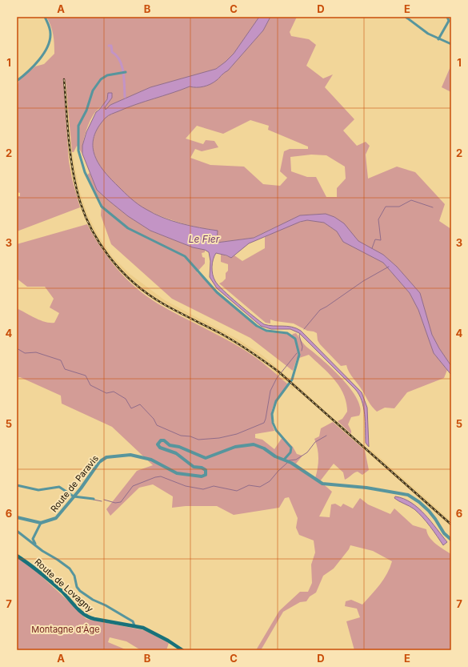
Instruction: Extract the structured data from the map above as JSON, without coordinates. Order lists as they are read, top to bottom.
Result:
{
  "streets": {
    "main road": ["Route de Lovagny"],
    "street": ["Route de Paravis"]
  },
  "water": ["Le Fier"],
  "parks": ["Montagne d'Âge"],
  "grid": {
    "columns": [
      "A",
      "B",
      "C",
      "D",
      "E"
    ],
    "rows": [
      "1",
      "2",
      "3",
      "4",
      "5",
      "6",
      "7"
    ]
  }
}
